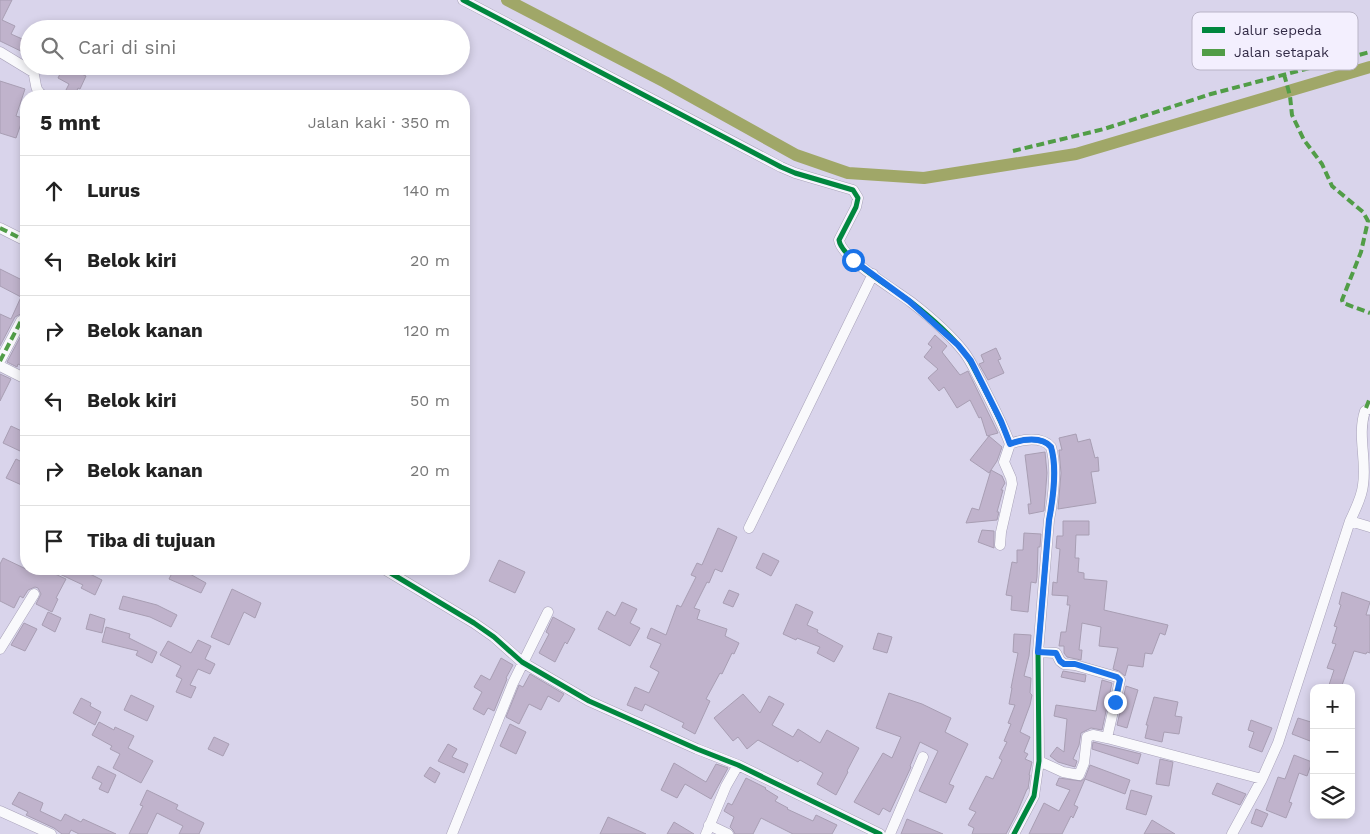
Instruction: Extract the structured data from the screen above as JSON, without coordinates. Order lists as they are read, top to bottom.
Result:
{
  "legend": ["Jalur sepeda", "Jalan setapak"],
  "page": {
    "search": "Cari di sini",
    "heading": ["5 mnt", "Jalan kaki · 350 m"],
    "list": [
      ["Lurus", "140 m"],
      ["Belok kiri", "20 m"],
      ["Belok kanan", "120 m"],
      ["Belok kiri", "50 m"],
      ["Belok kanan", "20 m"],
      "Tiba di tujuan"
    ],
    "map_buttons": ["+", "−"]
  }
}
